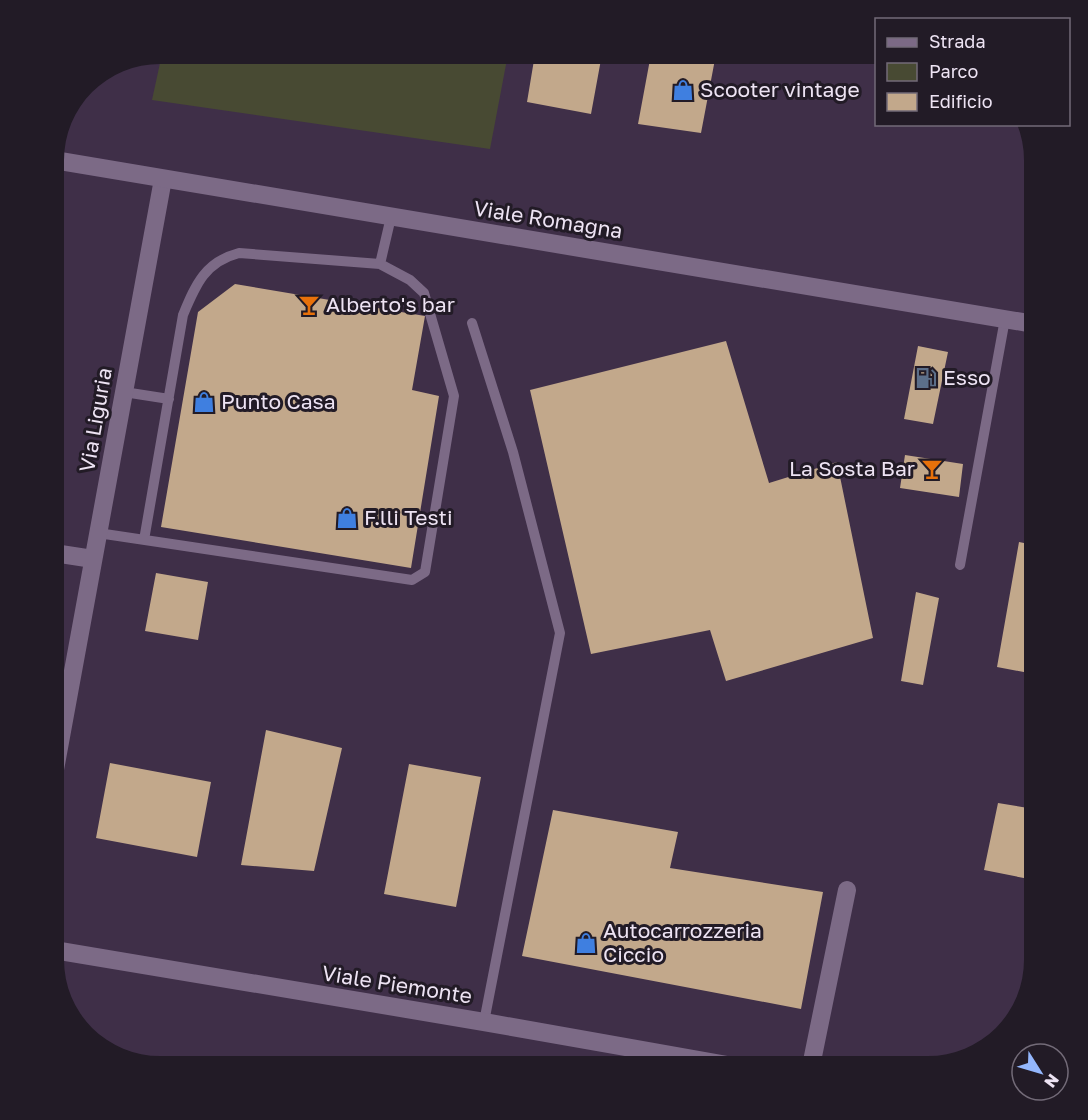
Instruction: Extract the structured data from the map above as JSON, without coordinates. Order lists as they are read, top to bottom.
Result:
{
  "streets": {
    "street": ["Viale Romagna", "Via Liguria", "Viale Piemonte"]
  },
  "crossings": [
    ["Viale Romagna", "Via Liguria"]
  ],
  "places": {
    "shop": [
      "Scooter vintage",
      "Punto Casa",
      "F.lli Testi",
      "Autocarrozzeria Ciccio"
    ],
    "bar": ["Alberto's bar", "La Sosta Bar"],
    "fuel station": ["Esso"]
  },
  "legend": ["Strada", "Parco", "Edificio"],
  "north": "bottom right"
}
